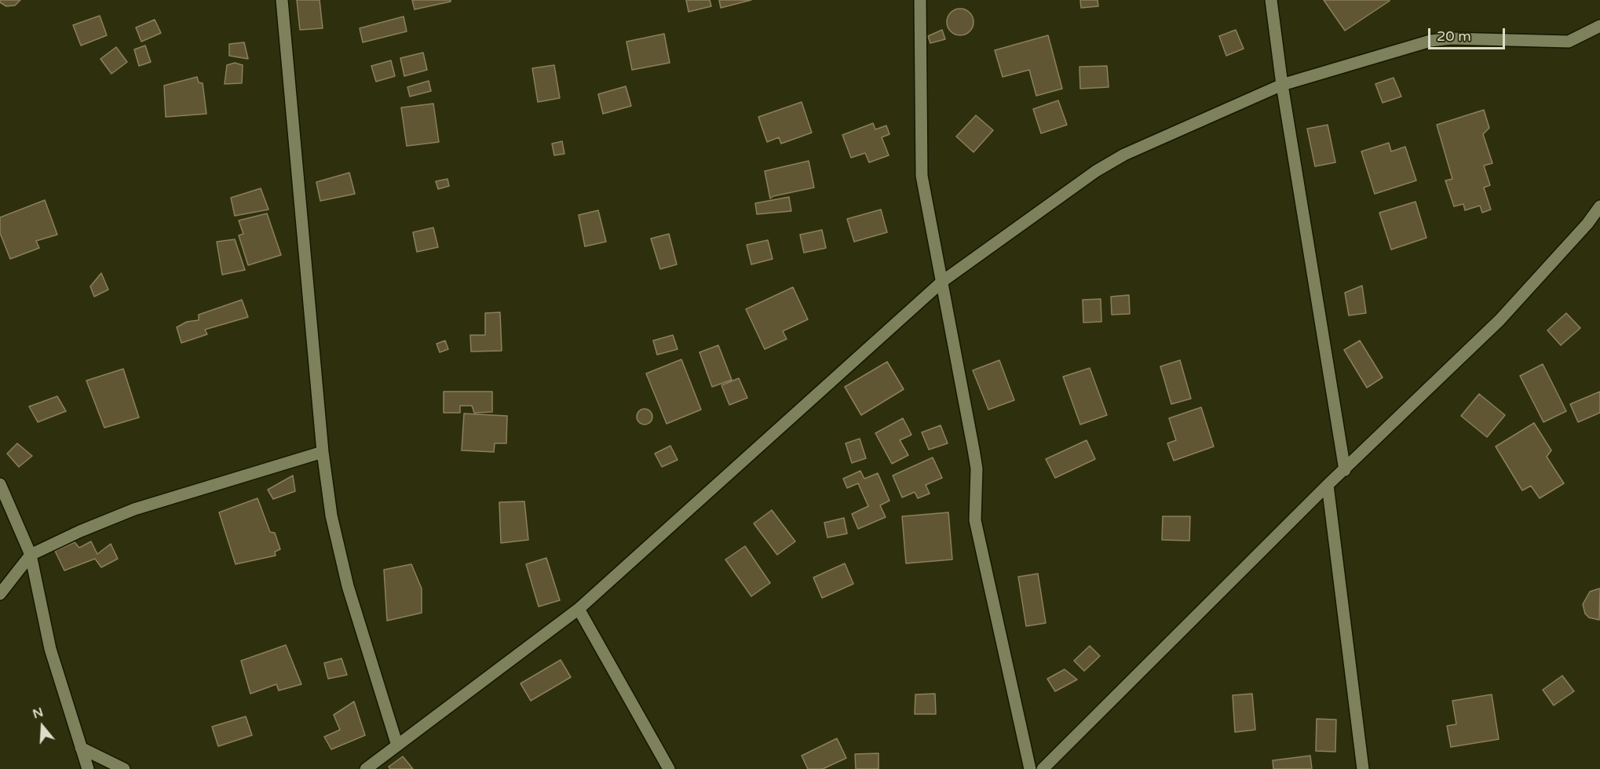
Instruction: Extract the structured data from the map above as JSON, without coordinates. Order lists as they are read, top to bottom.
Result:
{
  "scale_bar": "20 m",
  "north": "top"
}
